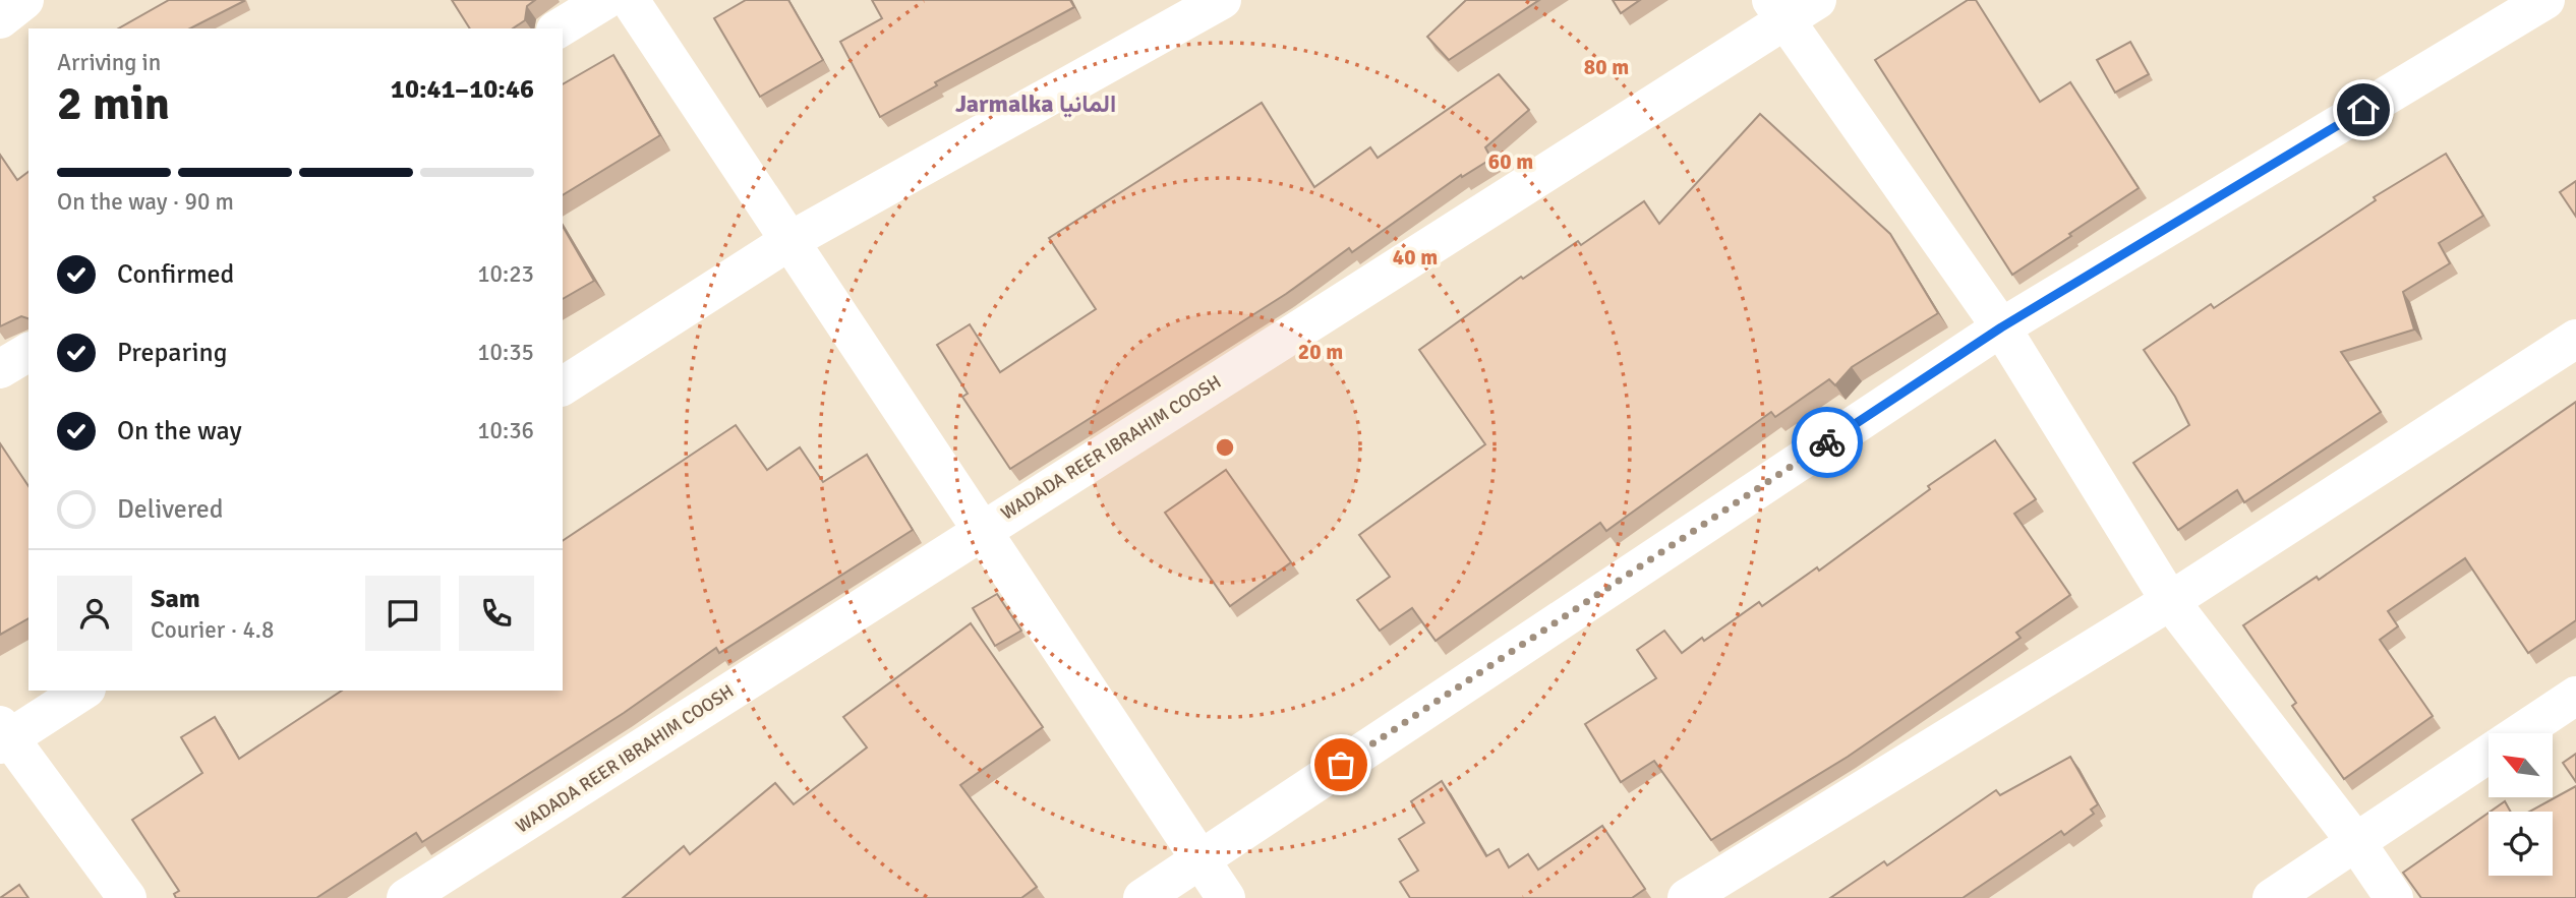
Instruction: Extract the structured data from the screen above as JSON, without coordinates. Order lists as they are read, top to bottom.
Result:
{
  "streets": {
    "street": ["WADADA REER IBRAHIM COOSH"]
  },
  "districts": ["Jarmalka المانيا"],
  "north": "top left",
  "page": {
    "heading": ["2 min", "Arriving in", "10:41–10:46"],
    "panel": ["Sam", "Courier · 4.8"],
    "bar": "On the way · 90 m",
    "list": [
      ["Confirmed", "10:23"],
      ["Preparing", "10:35"],
      ["On the way", "10:36"],
      "Delivered"
    ]
  },
  "rings": [
    "80 m",
    "60 m",
    "40 m",
    "20 m"
  ]
}
